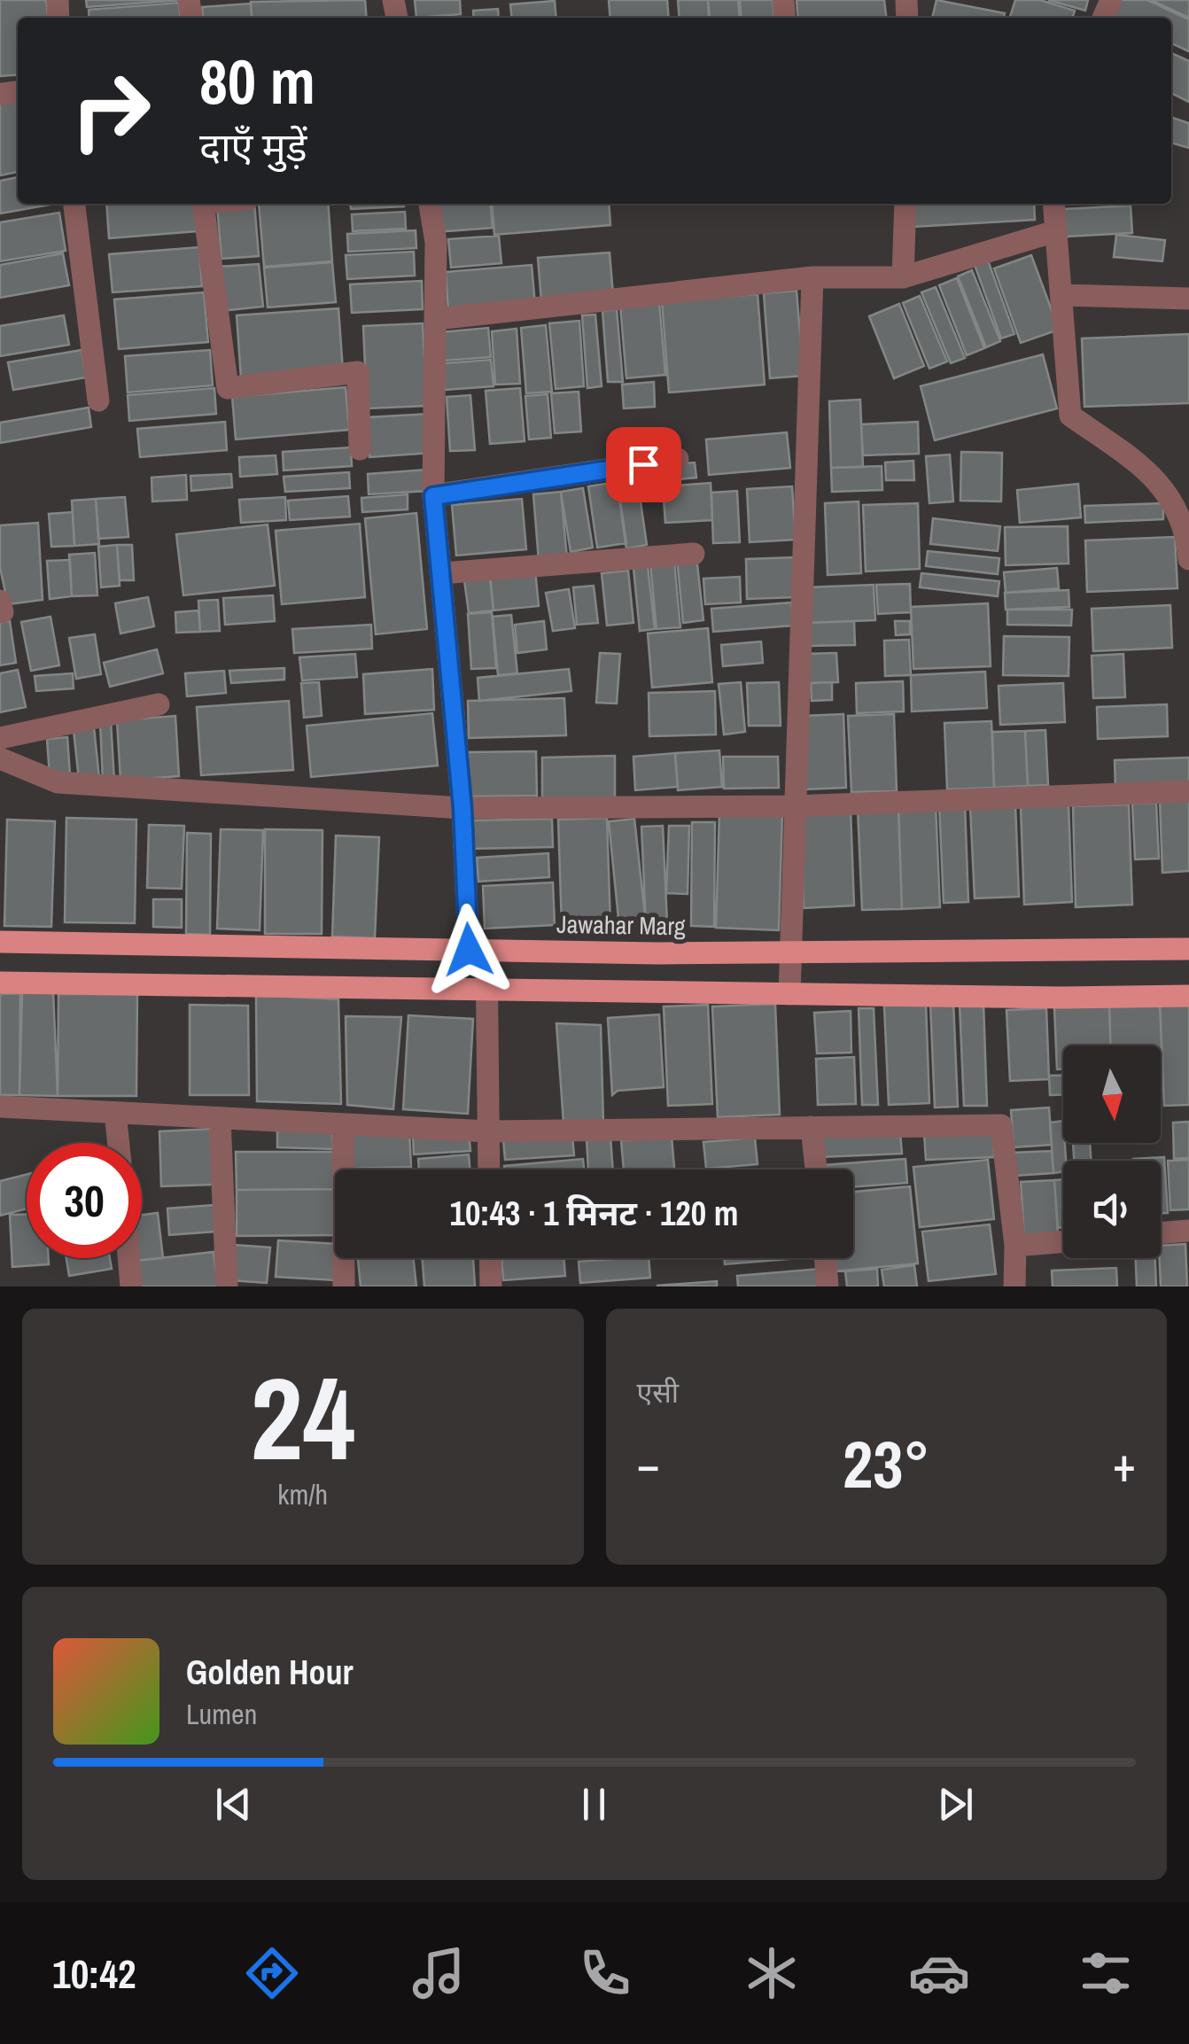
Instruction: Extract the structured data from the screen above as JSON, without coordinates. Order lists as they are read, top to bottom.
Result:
{
  "streets": {
    "main road": ["Jawahar Marg"]
  },
  "north": "bottom",
  "page": {
    "turn": ["80 m", "दाएँ मुड़ें"],
    "limit": "30",
    "trip": "10:43 · 1 मिनट · 120 m",
    "tile": [
      ["24", "km/h"],
      "एसी"
    ],
    "heat": ["−", "23°", "+"],
    "song": ["Golden Hour", "Lumen"],
    "tabs": "10:42"
  }
}
